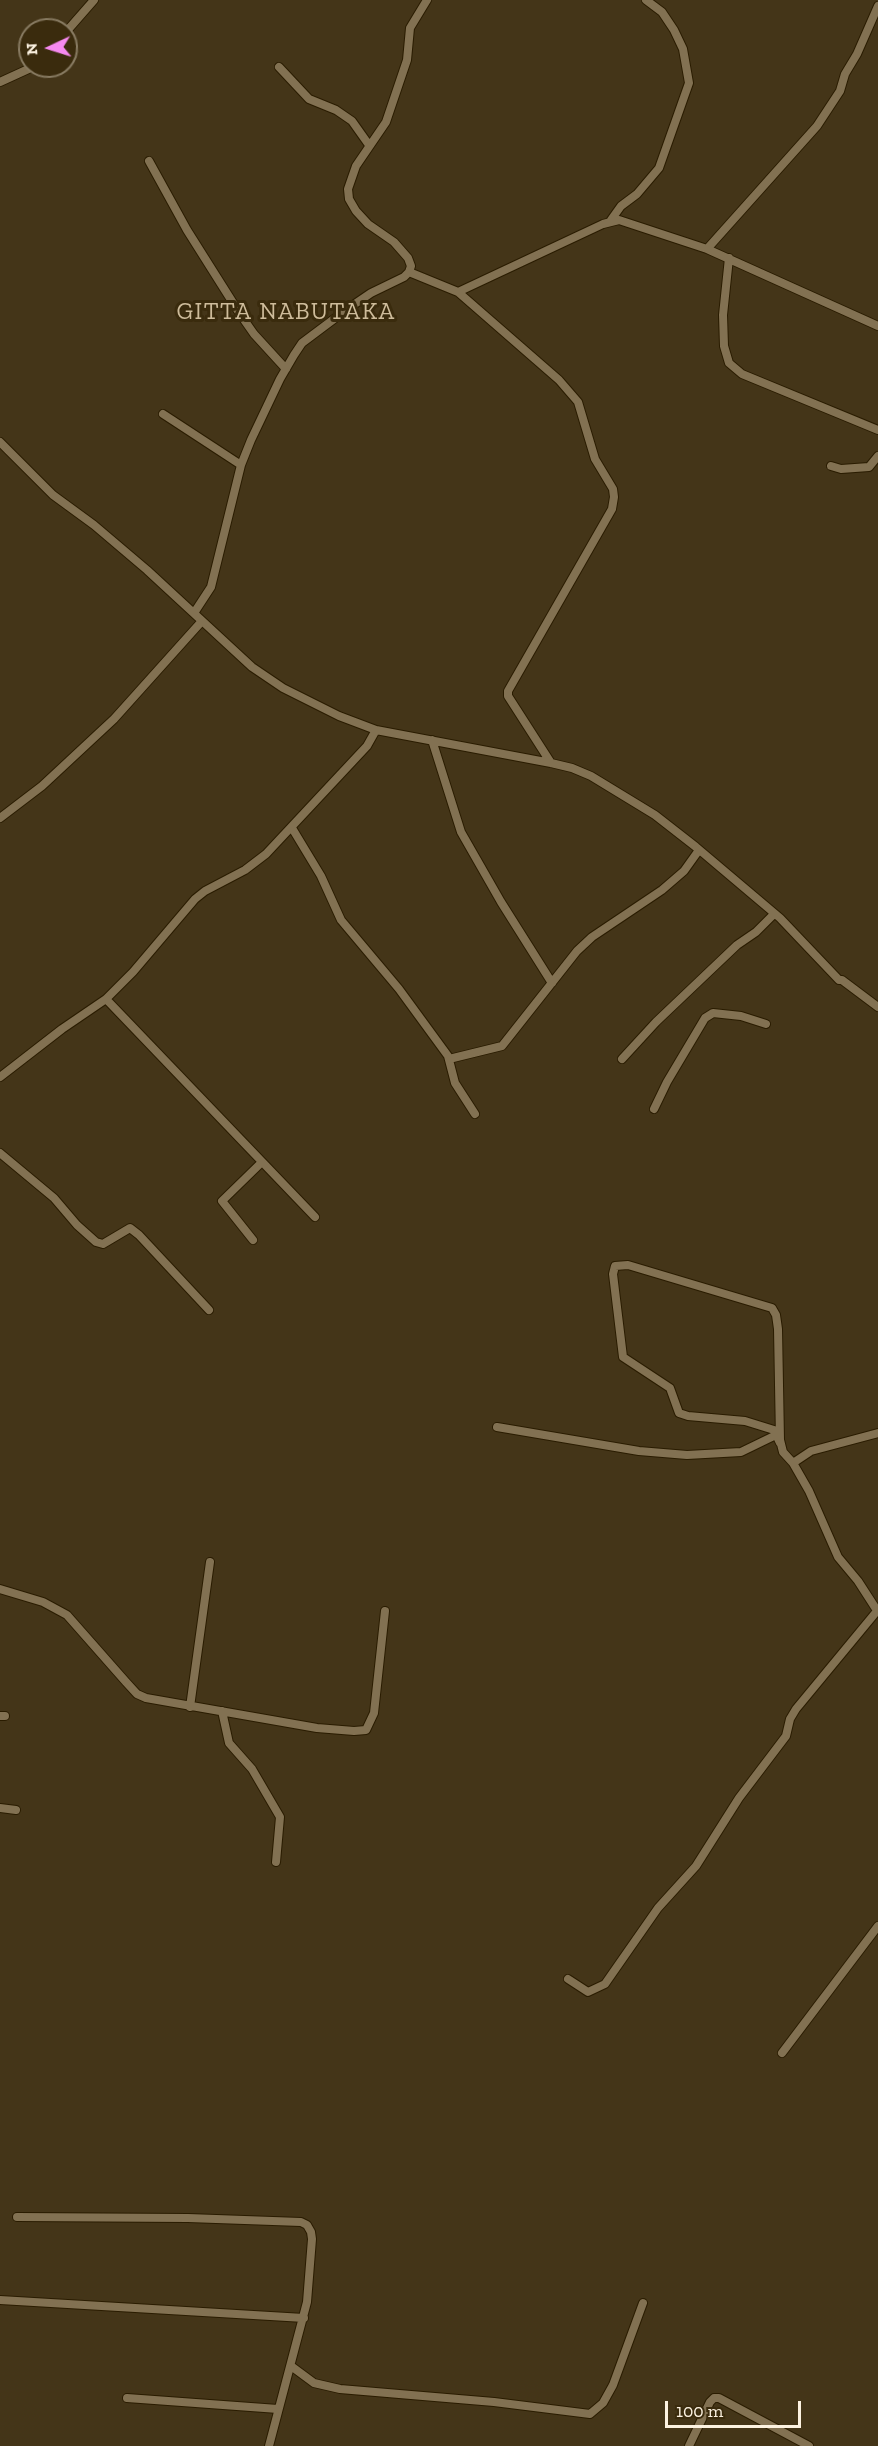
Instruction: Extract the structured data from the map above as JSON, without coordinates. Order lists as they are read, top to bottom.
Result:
{
  "districts": ["GITTA NABUTAKA"],
  "scale_bar": "100 m",
  "north": "left"
}
